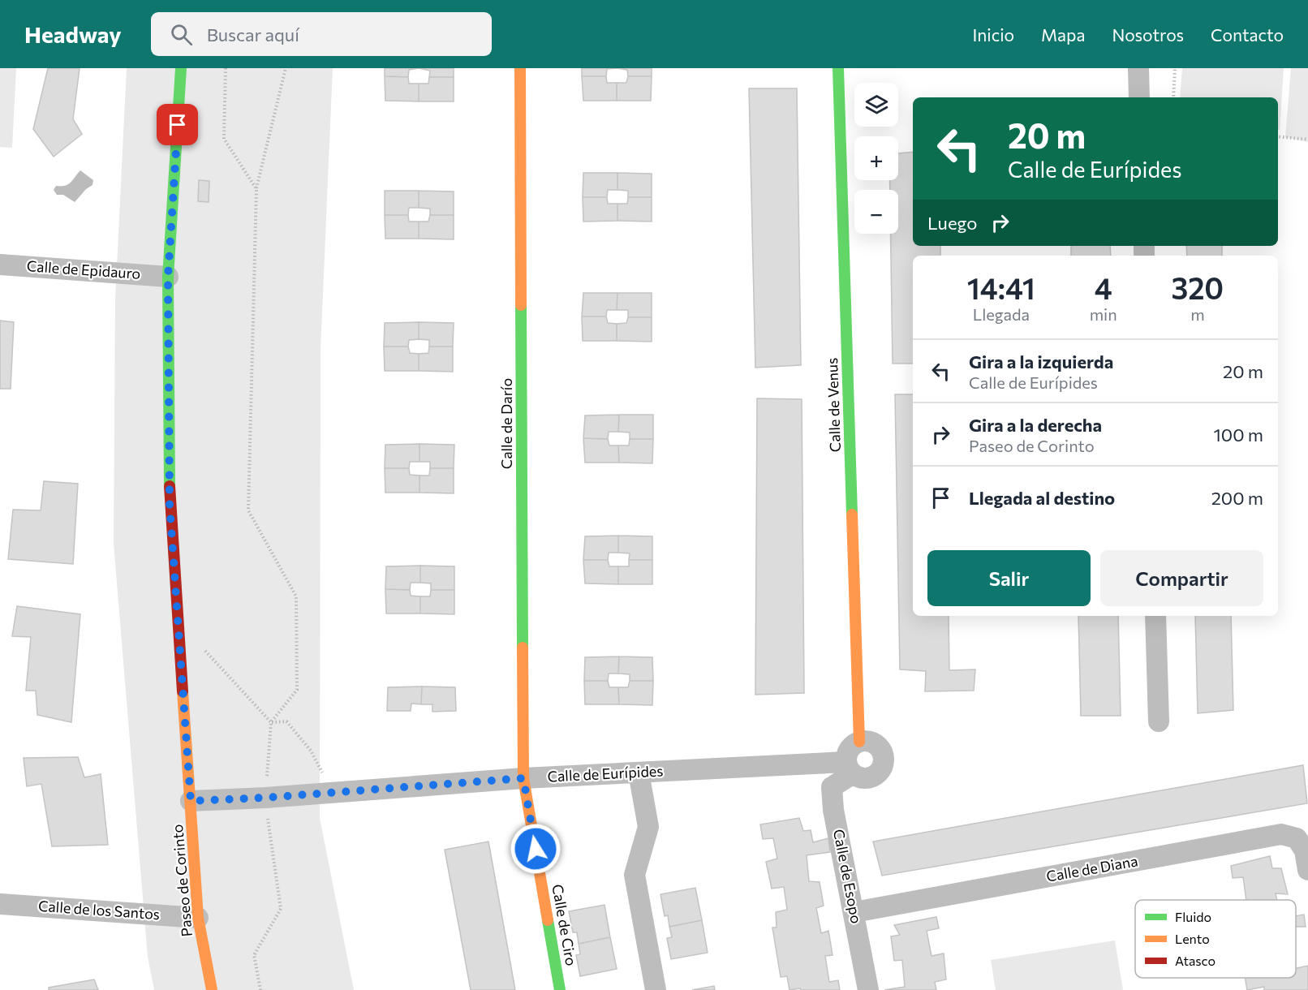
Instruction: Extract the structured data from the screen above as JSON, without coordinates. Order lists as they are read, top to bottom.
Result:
{
  "streets": {
    "street": [
      "Calle de Epidauro",
      "Calle de Venus",
      "Calle de Darío",
      "Calle de Eurípides",
      "Calle de Diana",
      "Calle de Esopo",
      "Paseo de Corinto",
      "Calle de los Santos",
      "Calle de Ciro"
    ]
  },
  "crossings": [
    ["Calle de Epidauro", "Paseo de Corinto"],
    ["Calle de Venus", "Calle de Eurípides"],
    ["Calle de Venus", "Calle de Esopo"],
    ["Calle de Darío", "Calle de Eurípides"],
    ["Calle de Darío", "Calle de Ciro"],
    ["Calle de Eurípides", "Calle de Esopo"],
    ["Calle de Eurípides", "Paseo de Corinto"],
    ["Calle de Eurípides", "Calle de Ciro"],
    ["Calle de Diana", "Calle de Esopo"],
    ["Paseo de Corinto", "Calle de los Santos"]
  ],
  "legend": ["Fluido", "Lento", "Atasco"],
  "page": {
    "header": "Headway",
    "search": "Buscar aquí",
    "nav": [
      "Inicio",
      "Mapa",
      "Nosotros",
      "Contacto"
    ],
    "map_buttons": ["+", "−"],
    "turn": ["20 m", "Calle de Eurípides"],
    "then": "Luego",
    "eta": [
      "14:41",
      "Llegada",
      "4",
      "min",
      "320",
      "m"
    ],
    "list": [
      {
        "name": "Gira a la izquierda",
        "note": "Calle de Eurípides",
        "value": "20 m"
      },
      {
        "name": "Gira a la derecha",
        "note": "Paseo de Corinto",
        "value": "100 m"
      },
      {
        "name": "Llegada al destino",
        "value": "200 m"
      }
    ],
    "buttons": ["Salir", "Compartir"]
  }
}
